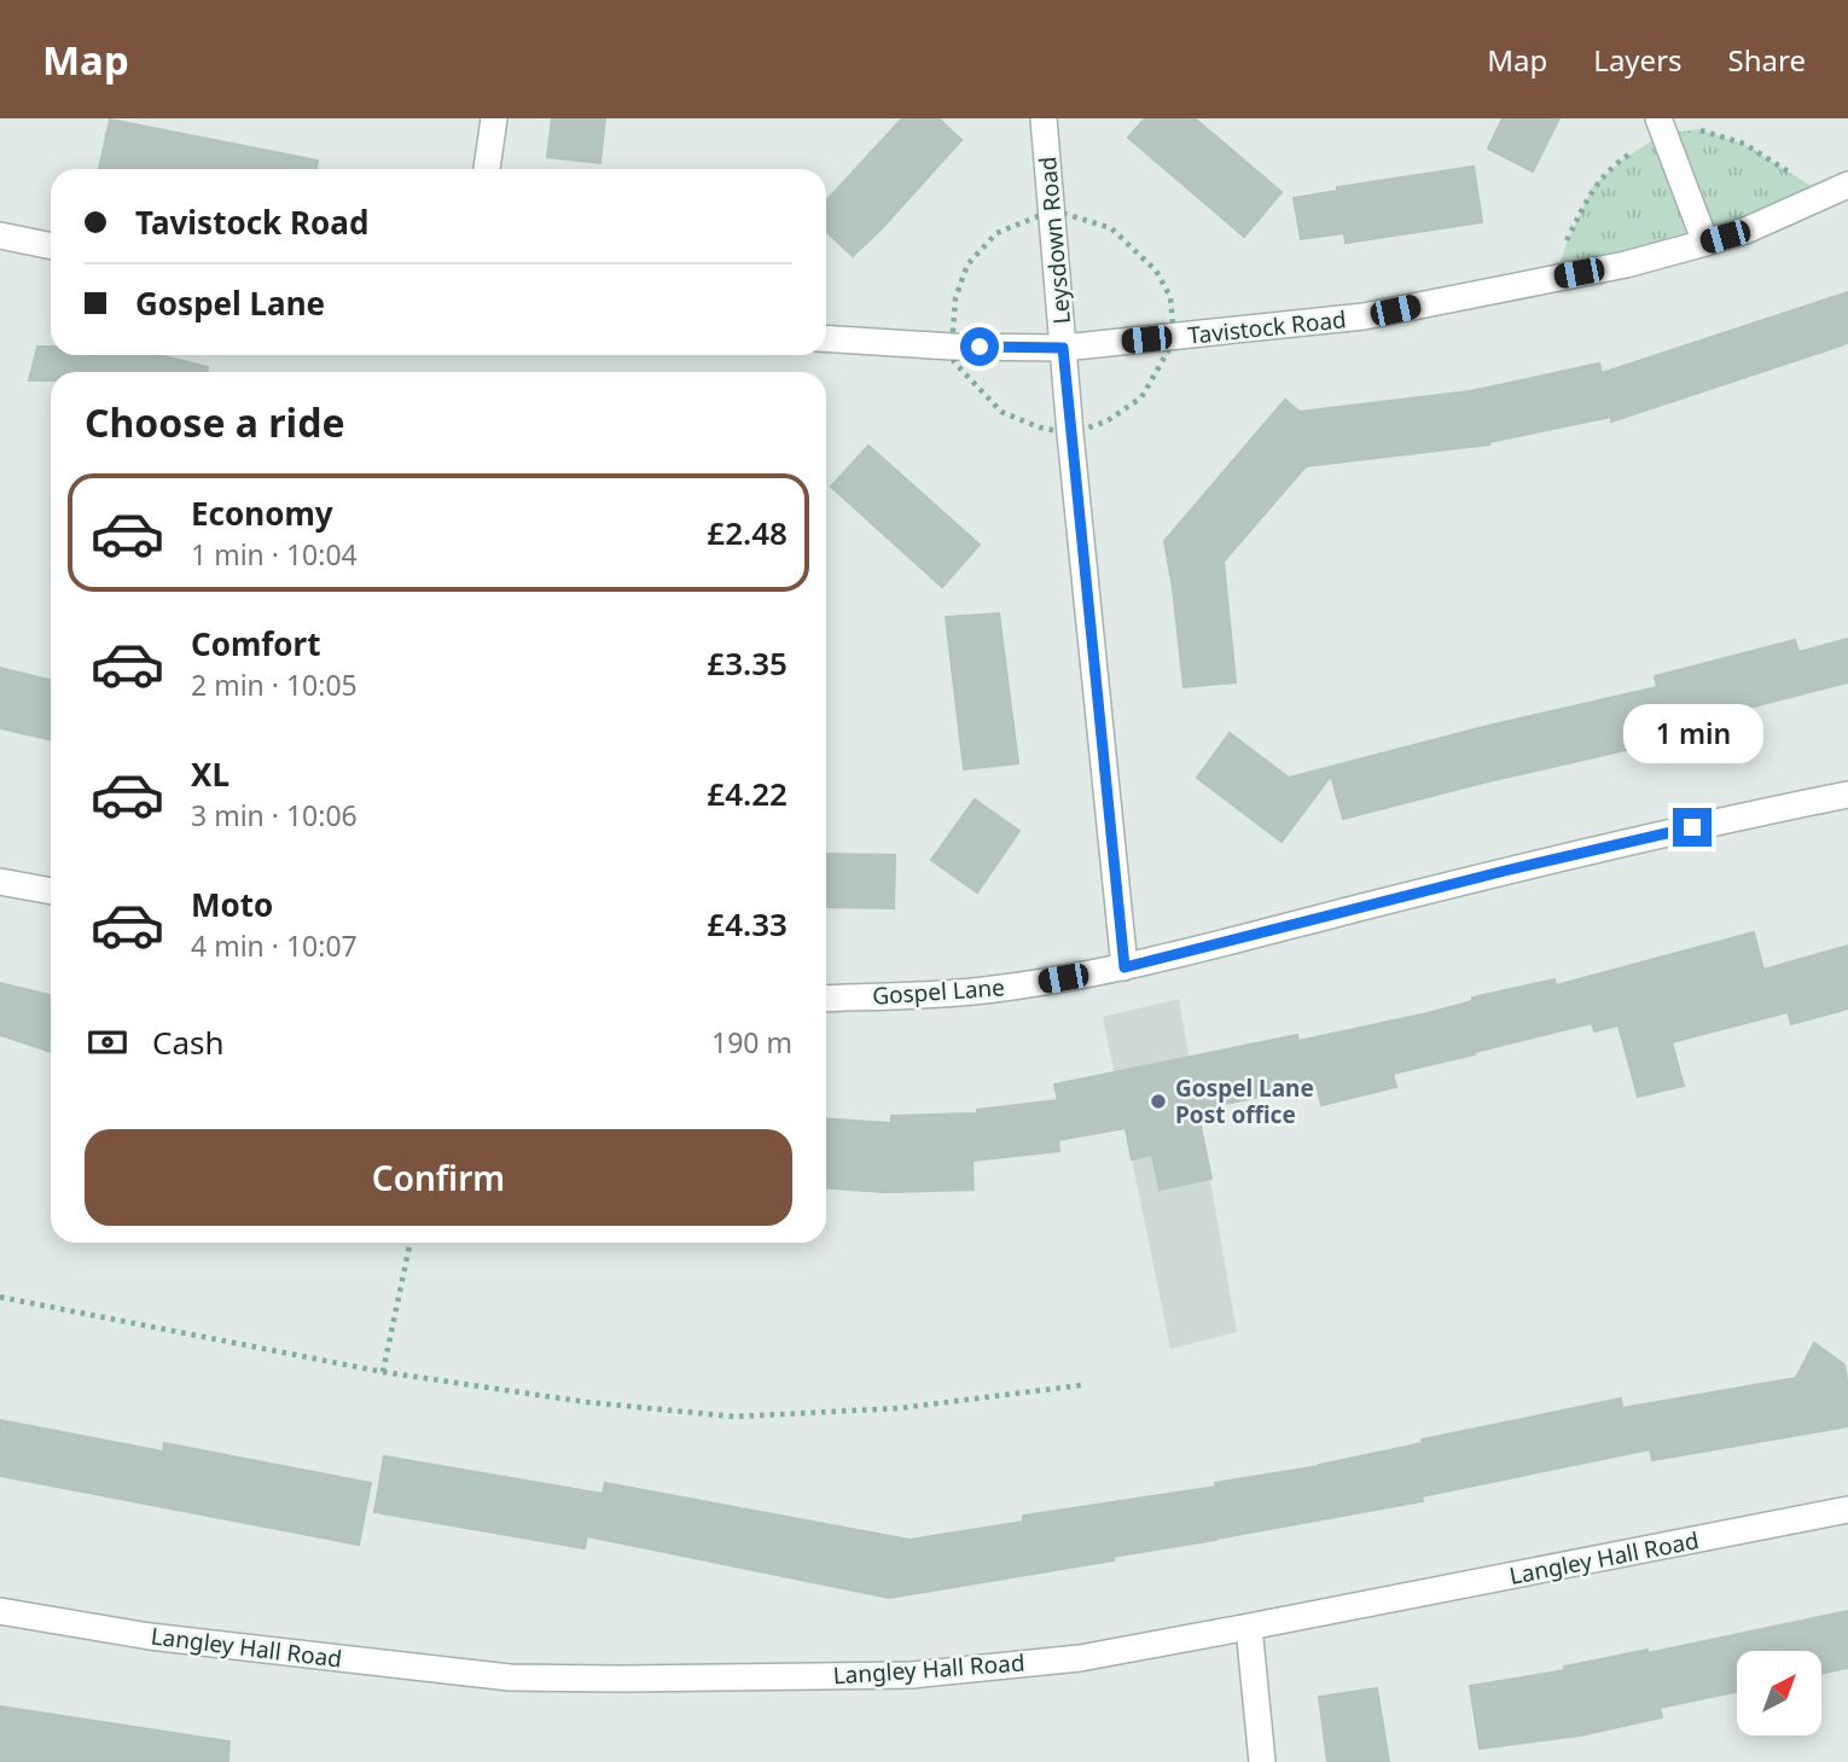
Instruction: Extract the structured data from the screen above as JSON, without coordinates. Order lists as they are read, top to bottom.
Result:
{
  "streets": {
    "street": [
      "Leysdown Road",
      "Tavistock Road",
      "Gospel Lane",
      "Langley Hall Road"
    ]
  },
  "crossings": [
    ["Leysdown Road", "Tavistock Road"],
    ["Leysdown Road", "Gospel Lane"]
  ],
  "places": ["Gospel Lane Post office"],
  "north": "top right",
  "page": {
    "header": "Map",
    "nav": ["Map", "Layers", "Share"],
    "banner": ["Tavistock Road", "Gospel Lane"],
    "heading": "Choose a ride",
    "list": [
      {
        "name": "Economy",
        "note": "1 min · 10:04",
        "value": "£2.48"
      },
      {
        "name": "Comfort",
        "note": "2 min · 10:05",
        "value": "£3.35"
      },
      {
        "name": "XL",
        "note": "3 min · 10:06",
        "value": "£4.22"
      },
      {
        "name": "Moto",
        "note": "4 min · 10:07",
        "value": "£4.33"
      }
    ],
    "bubble": "1 min",
    "pay": ["Cash", "190 m"],
    "buttons": "Confirm"
  }
}
